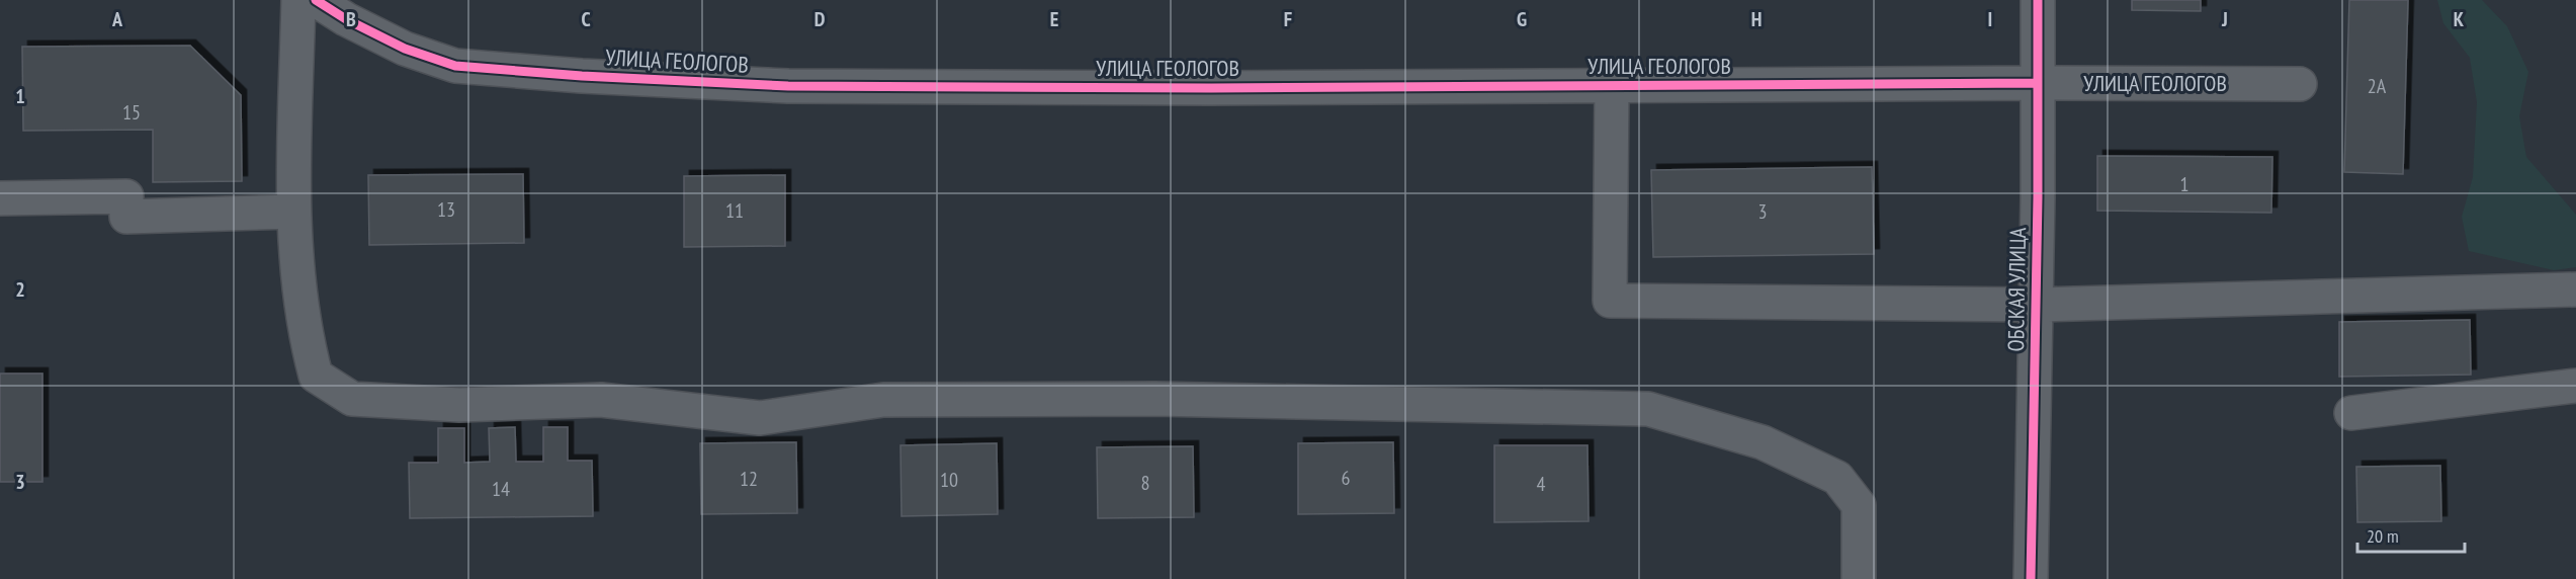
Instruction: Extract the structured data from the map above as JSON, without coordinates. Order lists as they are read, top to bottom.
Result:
{
  "streets": {
    "street": ["УЛИЦА ГЕОЛОГОВ", "ОБСКАЯ УЛИЦА"]
  },
  "crossings": [
    ["УЛИЦА ГЕОЛОГОВ", "ОБСКАЯ УЛИЦА"]
  ],
  "house_numbers": [
    "2А",
    "15",
    "1",
    "13",
    "11",
    "3",
    "6",
    "12",
    "10",
    "8",
    "4",
    "14"
  ],
  "scale_bar": "20 m",
  "grid": {
    "columns": [
      "A",
      "B",
      "C",
      "D",
      "E",
      "F",
      "G",
      "H",
      "I",
      "J",
      "K"
    ],
    "rows": ["1", "2", "3"]
  }
}
